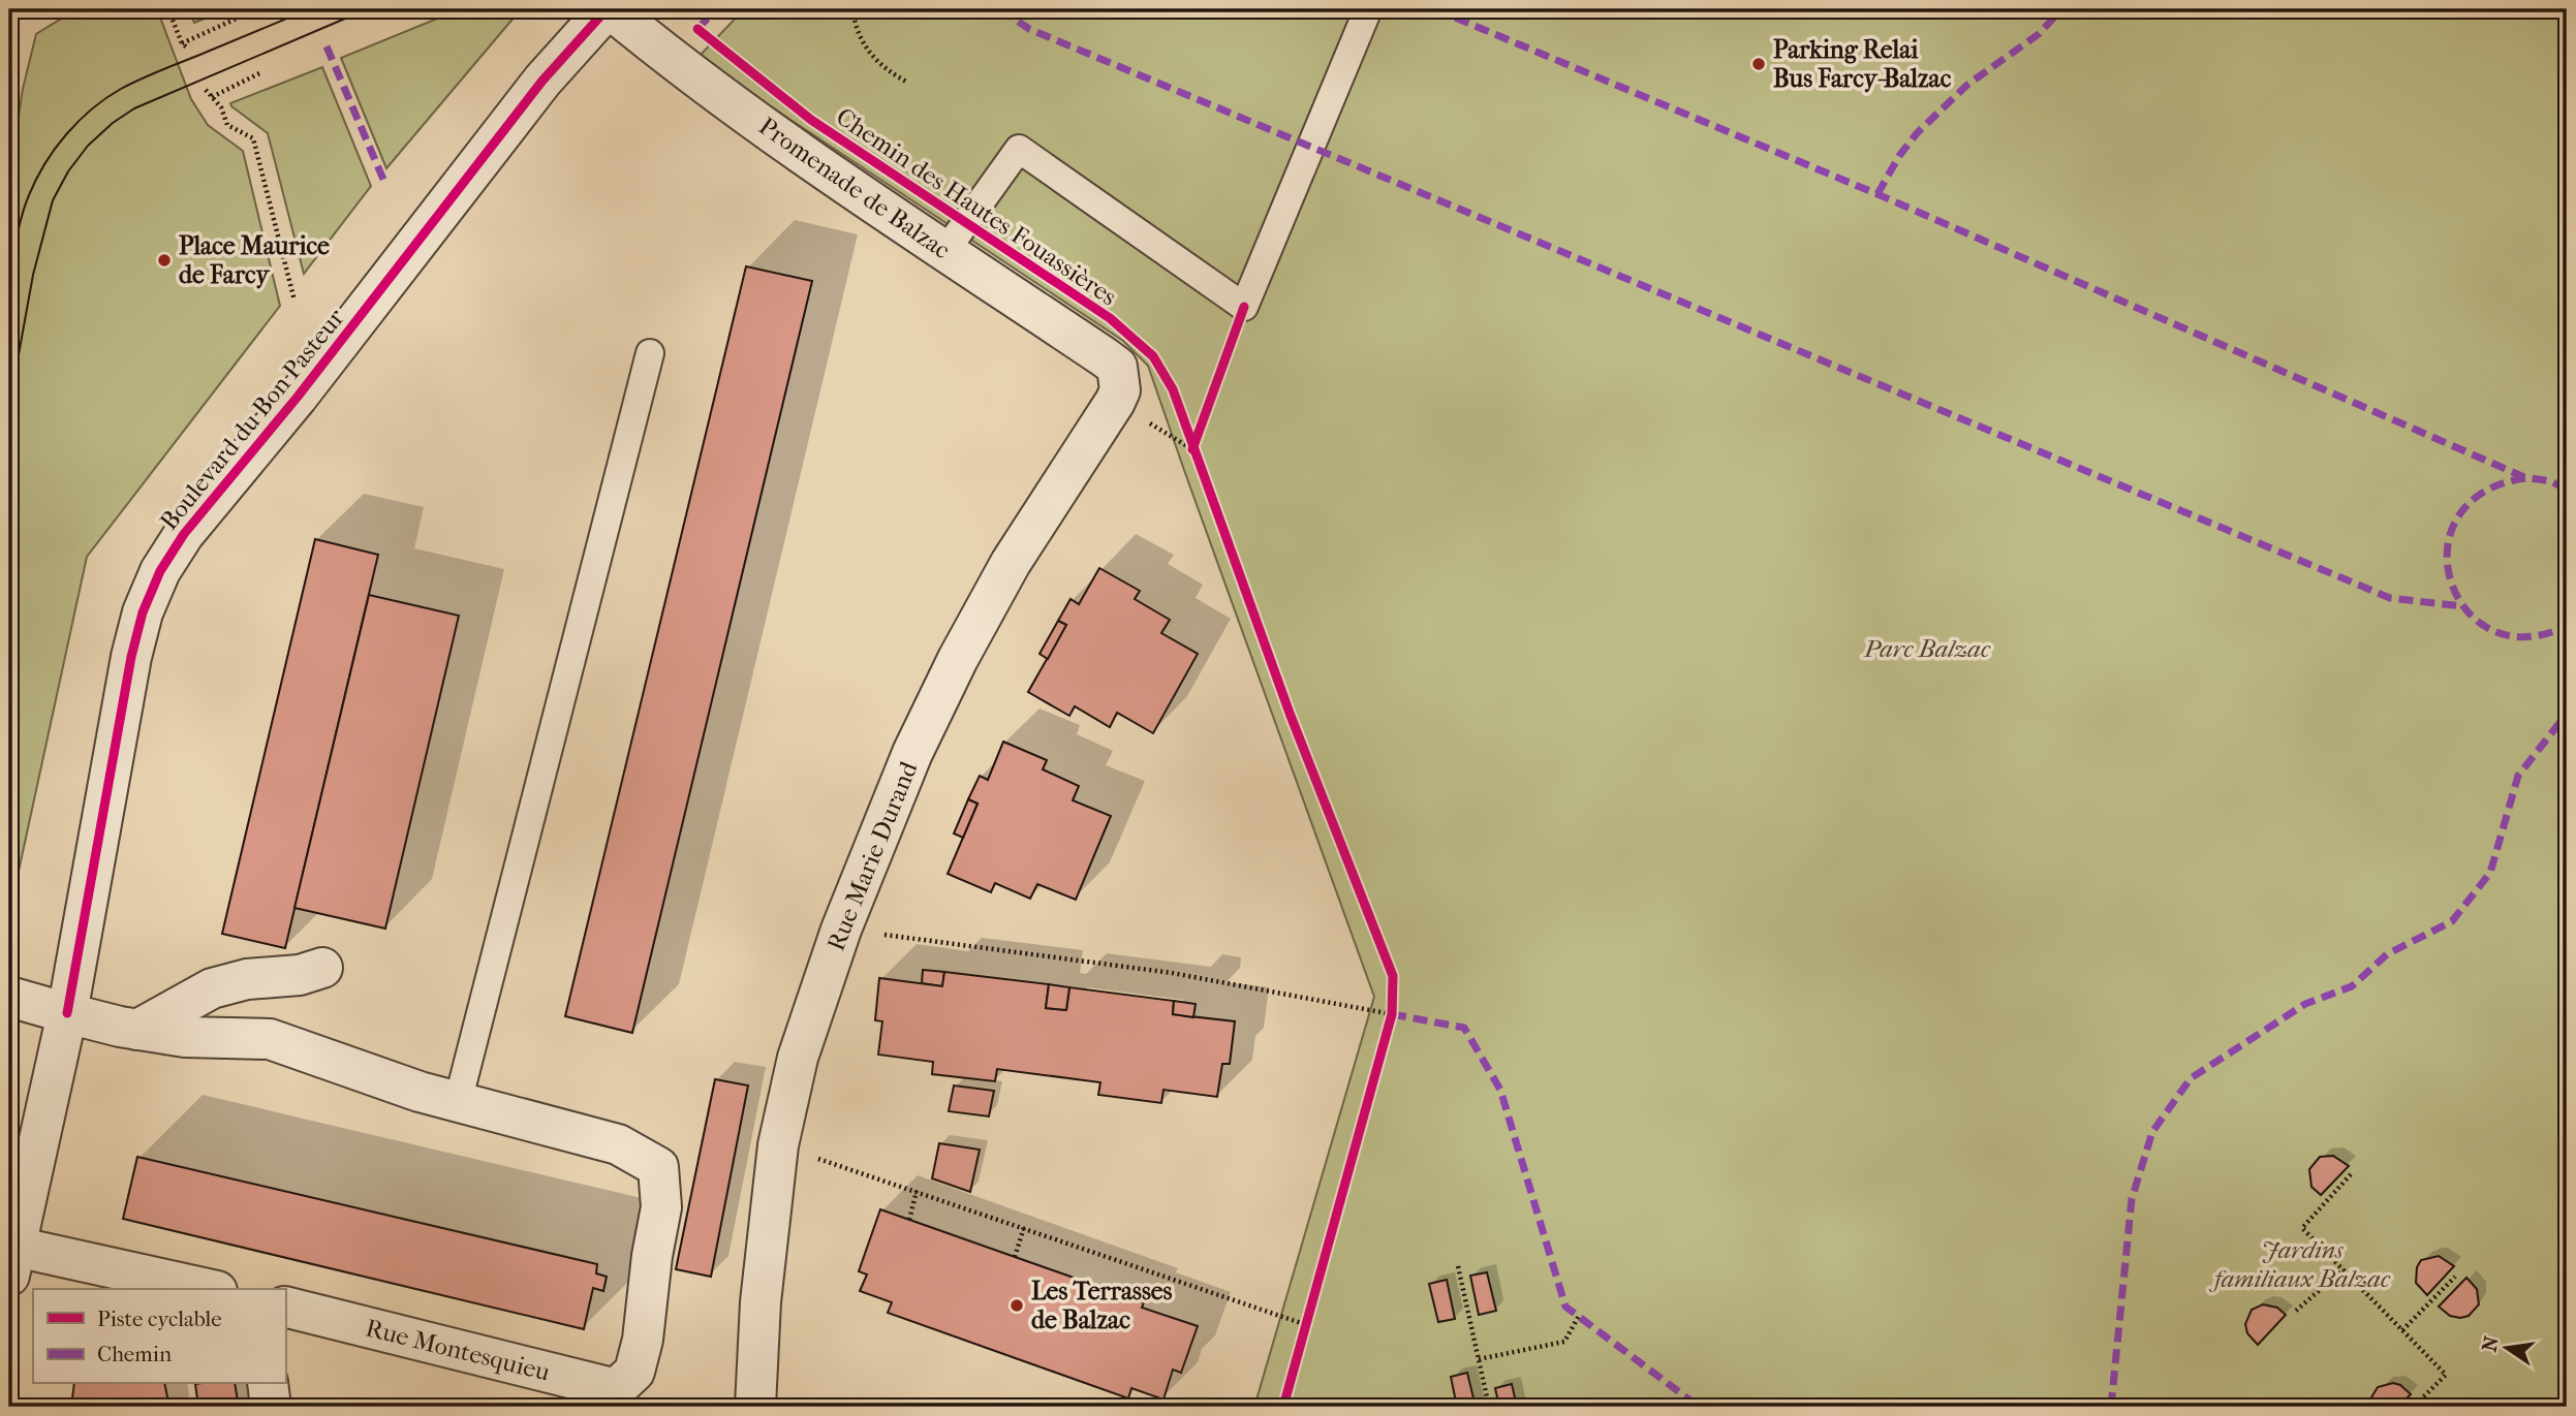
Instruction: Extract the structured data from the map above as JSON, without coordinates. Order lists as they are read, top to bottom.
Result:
{
  "streets": {
    "street": [
      "Promenade de Balzac",
      "Boulevard du Bon Pasteur",
      "Rue Marie Durand",
      "Rue Montesquieu"
    ],
    "cycle path": ["Chemin des Hautes Fouassières"]
  },
  "crossings": [
    ["Promenade de Balzac", "Boulevard du Bon Pasteur"],
    ["Promenade de Balzac", "Rue Marie Durand"]
  ],
  "parks": ["Parc Balzac", "Jardins familiaux Balzac"],
  "places": ["Parking Relai Bus Farcy-Balzac", "Place Maurice de Farcy", "Les Terrasses de Balzac"],
  "legend": ["Piste cyclable", "Chemin"],
  "north": "left"
}
